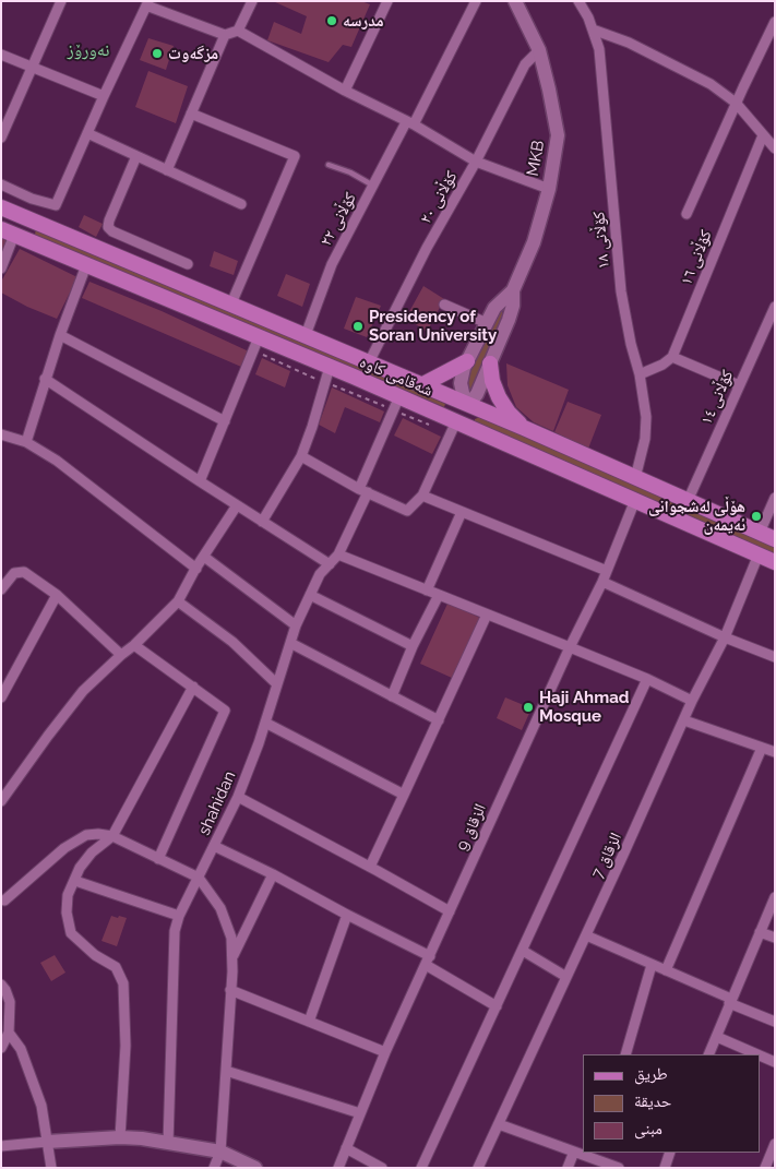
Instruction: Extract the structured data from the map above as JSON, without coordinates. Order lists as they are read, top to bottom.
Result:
{
  "streets": {
    "main road": ["MKB", "شەقامی کاوە"],
    "street": [
      "کۆڵانی ٢٠",
      "کۆڵانی ٢٢",
      "کۆڵانی ١٨",
      "کۆڵانی ١٦",
      "کۆڵانی ١٤",
      "shahidan",
      "الزقاق 9",
      "الزقاق 7"
    ]
  },
  "crossings": [
    ["MKB", "کۆڵانی ٢٠"],
    ["کۆڵانی ٢٠", "شەقامی کاوە"],
    ["کۆڵانی ٢٢", "شەقامی کاوە"],
    ["کۆڵانی ١٨", "شەقامی کاوە"],
    ["شەقامی کاوە", "کۆڵانی ١٤"],
    ["شەقامی کاوە", "shahidan"],
    ["شەقامی کاوە", "الزقاق 9"],
    ["شەقامی کاوە", "الزقاق 7"]
  ],
  "districts": ["نەورۆز"],
  "places": [
    "مدرسە",
    "مزگەوت",
    "Presidency of Soran University",
    "هۆڵی لەشجوانی ئەیمەن",
    "Haji Ahmad Mosque"
  ],
  "legend": ["طريق", "حديقة", "مبنى"]
}
